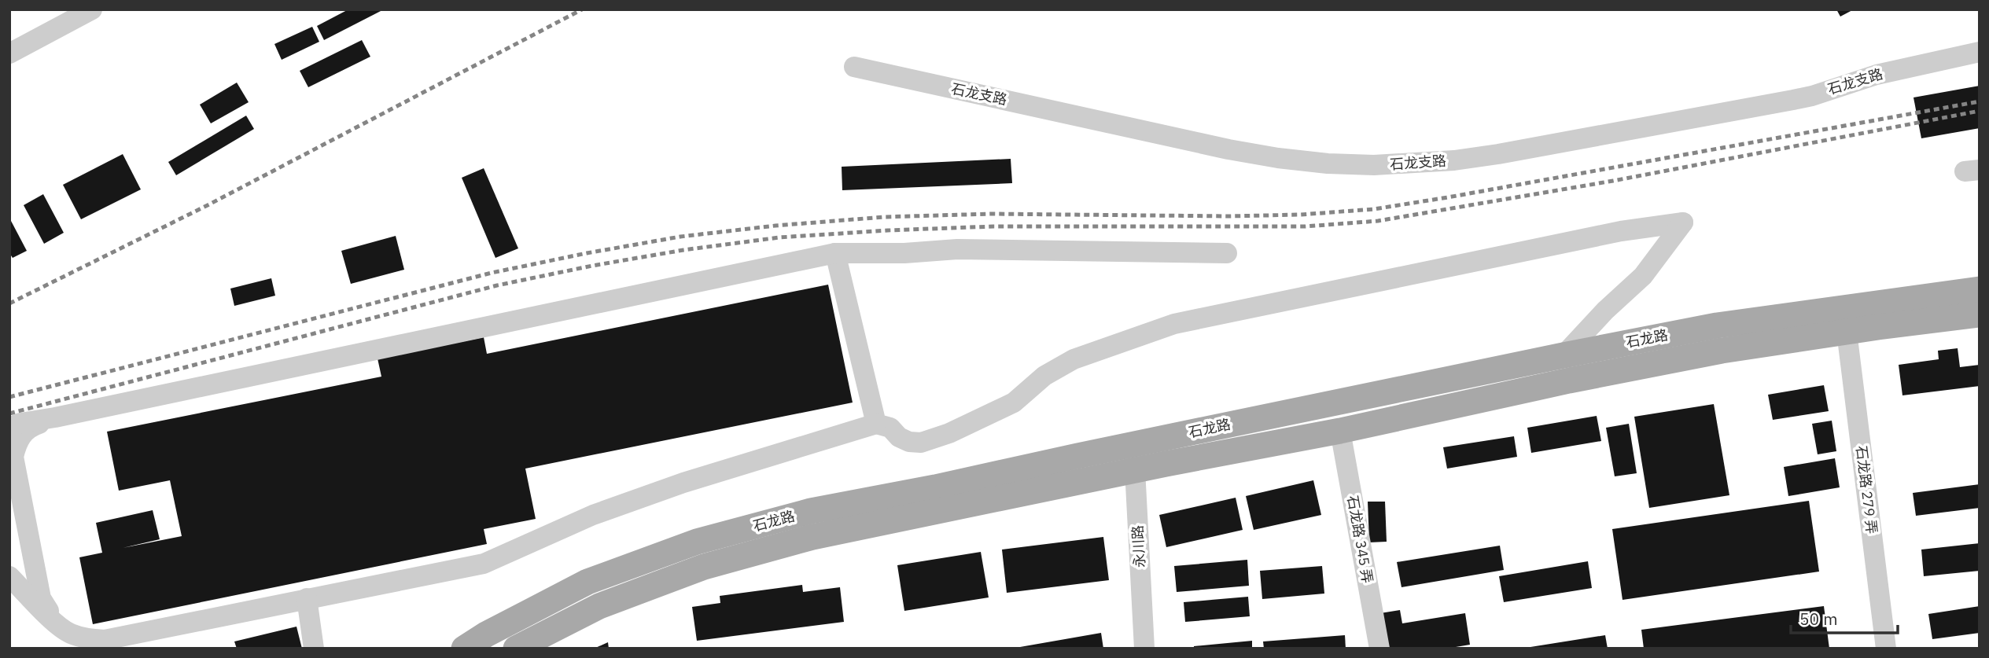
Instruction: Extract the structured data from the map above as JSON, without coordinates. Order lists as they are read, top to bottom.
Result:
{
  "streets": {
    "main road": ["石龙路"],
    "street": [
      "石龙支路",
      "石龙路 279 弄",
      "石龙路 345 弄",
      "永川路"
    ]
  },
  "crossings": [
    ["石龙路", "石龙路 279 弄"],
    ["石龙路", "石龙路 345 弄"],
    ["石龙路", "永川路"]
  ],
  "scale_bar": "50 m"
}
